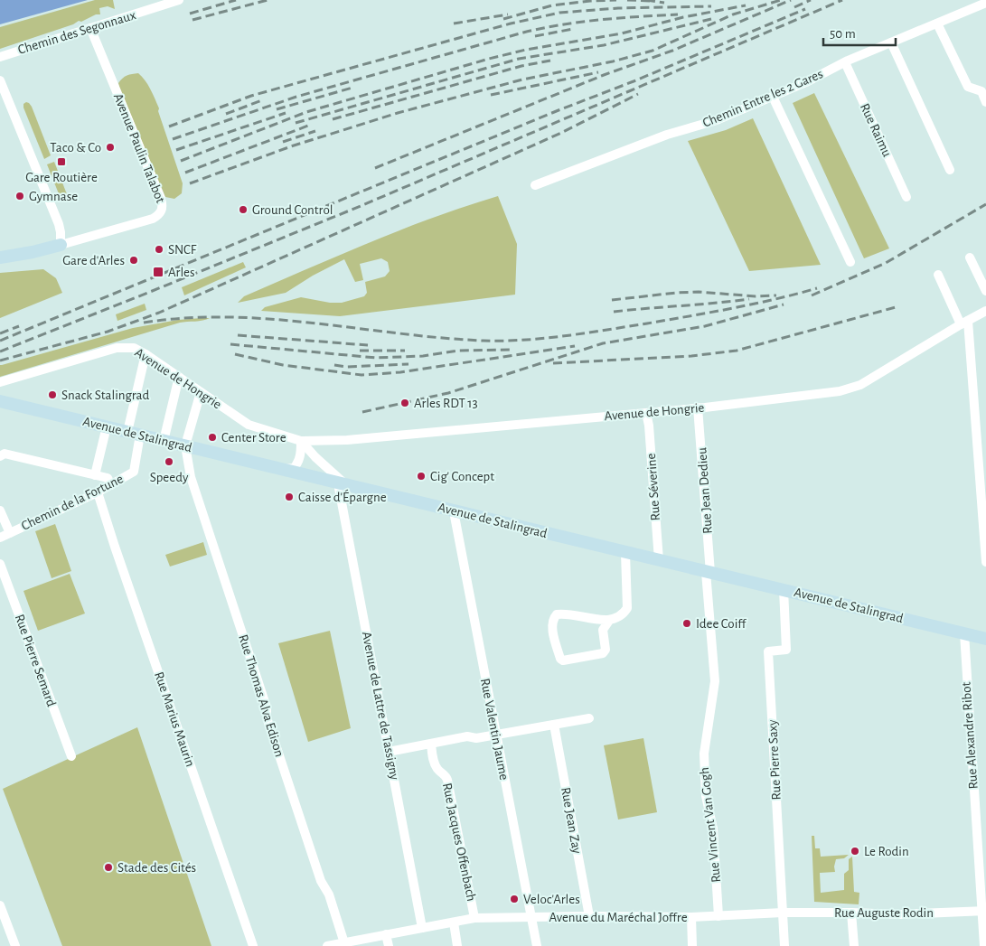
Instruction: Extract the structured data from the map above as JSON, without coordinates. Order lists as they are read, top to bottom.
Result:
{
  "streets": {
    "main road": ["Avenue Paulin Talabot", "Avenue de Stalingrad"],
    "street": [
      "Chemin des Segonnaux",
      "Chemin Entre les 2 Gares",
      "Rue Raimu",
      "Avenue de Hongrie",
      "Rue Séverine",
      "Rue Jean Dedieu",
      "Chemin de la Fortune",
      "Rue Pierre Semard",
      "Rue Thomas Alva Edison",
      "Avenue de Lattre de Tassigny",
      "Rue Marius Maurin",
      "Rue Valentin Jaume",
      "Rue Alexandre Ribot",
      "Rue Pierre Saxy",
      "Rue Jean Zay",
      "Rue Vincent Van Gogh",
      "Rue Jacques Offenbach",
      "Rue Auguste Rodin",
      "Avenue du Maréchal Joffre"
    ]
  },
  "crossings": [
    ["Chemin des Segonnaux", "Avenue Paulin Talabot"],
    ["Chemin Entre les 2 Gares", "Rue Raimu"],
    ["Avenue de Hongrie", "Rue Séverine"],
    ["Avenue de Hongrie", "Rue Jean Dedieu"],
    ["Avenue de Stalingrad", "Rue Séverine"],
    ["Avenue de Stalingrad", "Rue Jean Dedieu"],
    ["Avenue de Stalingrad", "Chemin de la Fortune"],
    ["Avenue de Stalingrad", "Rue Thomas Alva Edison"],
    ["Avenue de Stalingrad", "Avenue de Lattre de Tassigny"],
    ["Avenue de Stalingrad", "Rue Valentin Jaume"],
    ["Avenue de Stalingrad", "Rue Alexandre Ribot"],
    ["Avenue de Stalingrad", "Rue Pierre Saxy"],
    ["Avenue de Stalingrad", "Rue Vincent Van Gogh"],
    ["Rue Jean Dedieu", "Rue Vincent Van Gogh"],
    ["Chemin de la Fortune", "Rue Marius Maurin"],
    ["Rue Thomas Alva Edison", "Avenue du Maréchal Joffre"],
    ["Avenue de Lattre de Tassigny", "Avenue du Maréchal Joffre"],
    ["Rue Valentin Jaume", "Avenue du Maréchal Joffre"],
    ["Rue Alexandre Ribot", "Rue Auguste Rodin"],
    ["Rue Pierre Saxy", "Rue Auguste Rodin"],
    ["Rue Pierre Saxy", "Avenue du Maréchal Joffre"],
    ["Rue Jean Zay", "Avenue du Maréchal Joffre"],
    ["Rue Vincent Van Gogh", "Avenue du Maréchal Joffre"],
    ["Rue Jacques Offenbach", "Avenue du Maréchal Joffre"],
    ["Rue Auguste Rodin", "Avenue du Maréchal Joffre"]
  ],
  "places": {
    "other": [
      "Taco & Co",
      "Gymnase",
      "Ground Control",
      "SNCF",
      "Gare d'Arles",
      "Snack Stalingrad",
      "Arles RDT 13",
      "Center Store",
      "Speedy",
      "Cig' Concept",
      "Caisse d'Épargne",
      "Idee Coiff",
      "Le Rodin",
      "Stade des Cités",
      "Veloc'Arles"
    ],
    "transit": ["Gare Routière", "Arles"]
  },
  "scale_bar": "50 m"
}
